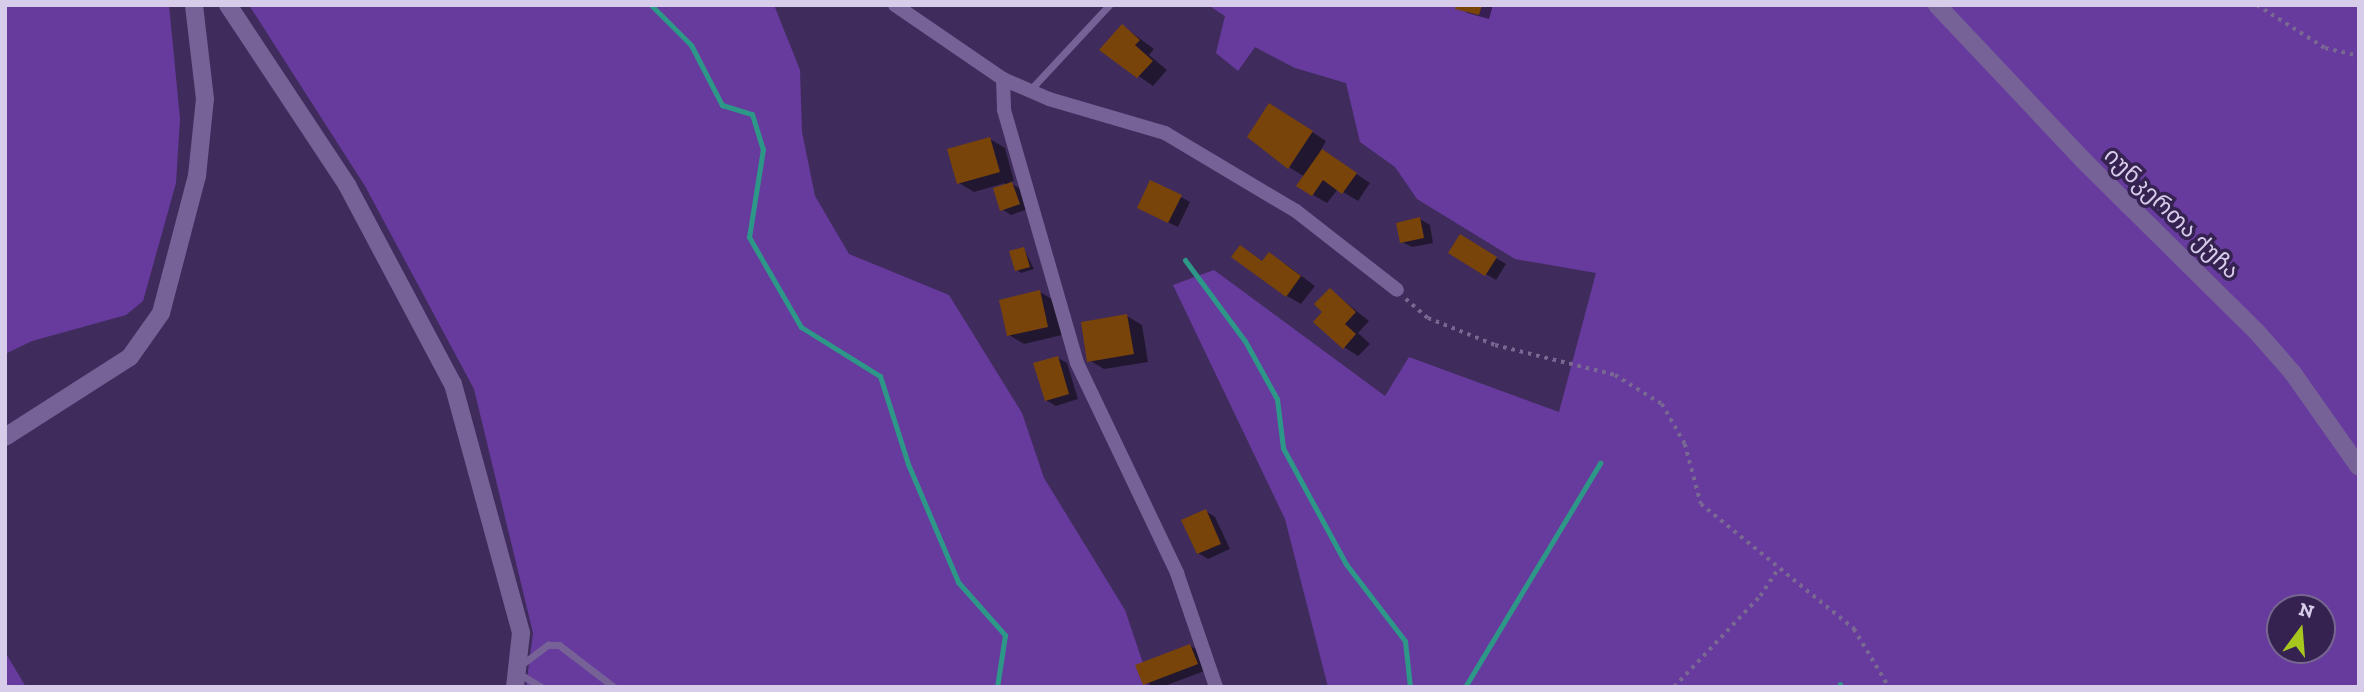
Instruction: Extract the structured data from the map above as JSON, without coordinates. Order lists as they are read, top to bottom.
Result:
{
  "streets": {
    "main road": ["იუნკერთა ქუჩა"]
  },
  "north": "top"
}
